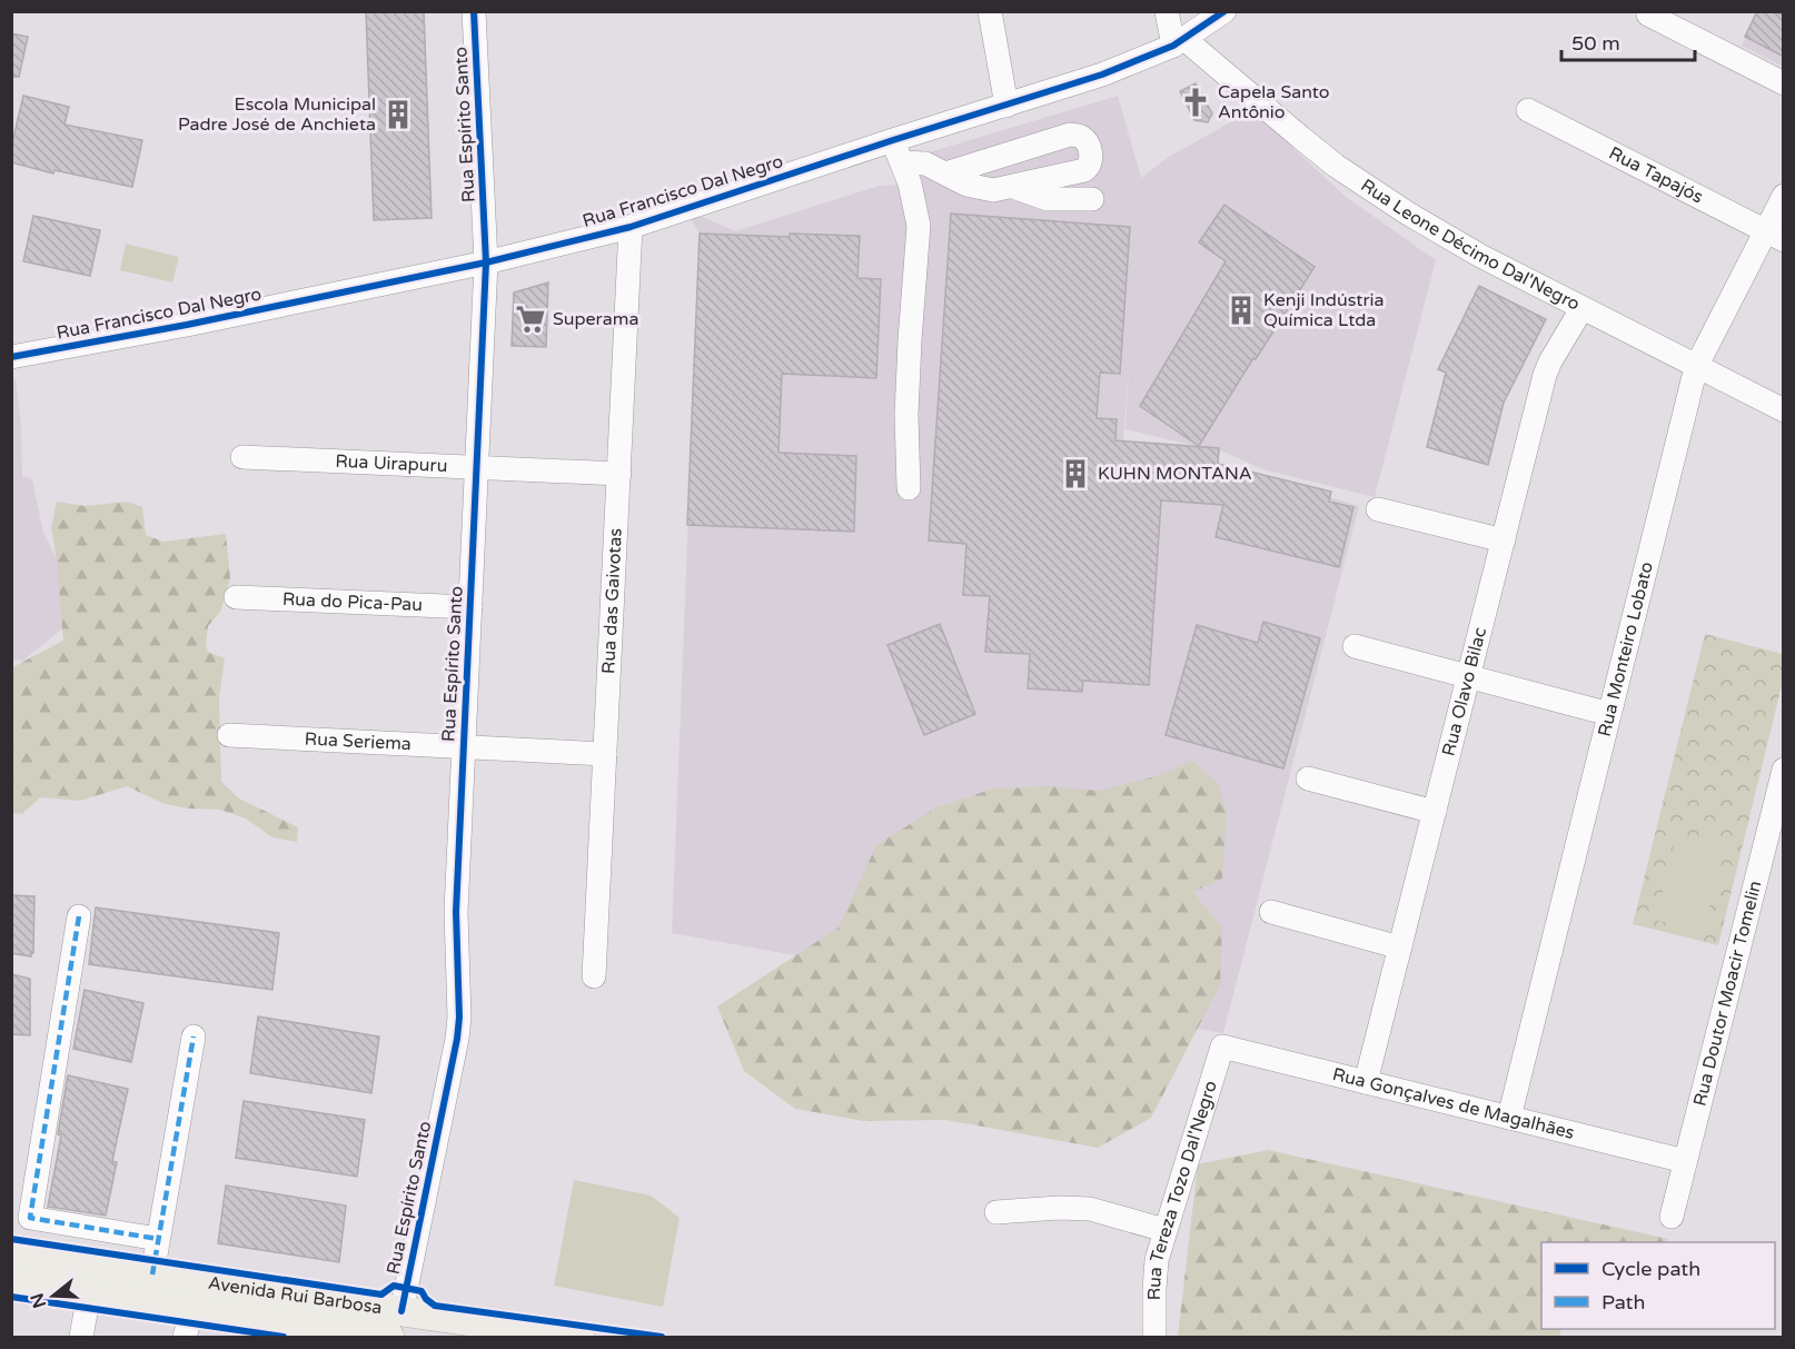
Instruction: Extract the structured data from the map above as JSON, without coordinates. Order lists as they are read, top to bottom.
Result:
{
  "streets": {
    "main road": ["Avenida Rui Barbosa"],
    "street": [
      "Rua Espírito Santo",
      "Rua Tapajós",
      "Rua Francisco Dal Negro",
      "Rua Leone Décimo Dal'Negro",
      "Rua Uirapuru",
      "Rua do Pica-Pau",
      "Rua das Gaivotas",
      "Rua Monteiro Lobato",
      "Rua Olavo Bilac",
      "Rua Seriema",
      "Rua Doutor Moacir Tomelin",
      "Rua Gonçalves de Magalhães",
      "Rua Tereza Tozo Dal'Negro"
    ]
  },
  "crossings": [
    ["Rua Espírito Santo", "Rua Francisco Dal Negro"],
    ["Rua Espírito Santo", "Rua Uirapuru"],
    ["Rua Espírito Santo", "Rua do Pica-Pau"],
    ["Rua Espírito Santo", "Rua Seriema"],
    ["Rua Espírito Santo", "Avenida Rui Barbosa"],
    ["Rua Tapajós", "Rua Monteiro Lobato"],
    ["Rua Francisco Dal Negro", "Rua Leone Décimo Dal'Negro"],
    ["Rua Francisco Dal Negro", "Rua das Gaivotas"],
    ["Rua Leone Décimo Dal'Negro", "Rua Monteiro Lobato"],
    ["Rua Leone Décimo Dal'Negro", "Rua Olavo Bilac"],
    ["Rua Uirapuru", "Rua das Gaivotas"],
    ["Rua das Gaivotas", "Rua Seriema"],
    ["Rua Monteiro Lobato", "Rua Gonçalves de Magalhães"],
    ["Rua Olavo Bilac", "Rua Gonçalves de Magalhães"],
    ["Rua Doutor Moacir Tomelin", "Rua Gonçalves de Magalhães"],
    ["Rua Gonçalves de Magalhães", "Rua Tereza Tozo Dal'Negro"]
  ],
  "places": {
    "church": ["Capela Santo Antônio"],
    "building": ["Escola Municipal Padre José de Anchieta", "Kenji Indústria Química Ltda", "KUHN MONTANA"],
    "supermarket": ["Superama"]
  },
  "legend": ["Cycle path", "Path"],
  "scale_bar": "50 m",
  "north": "left"
}
